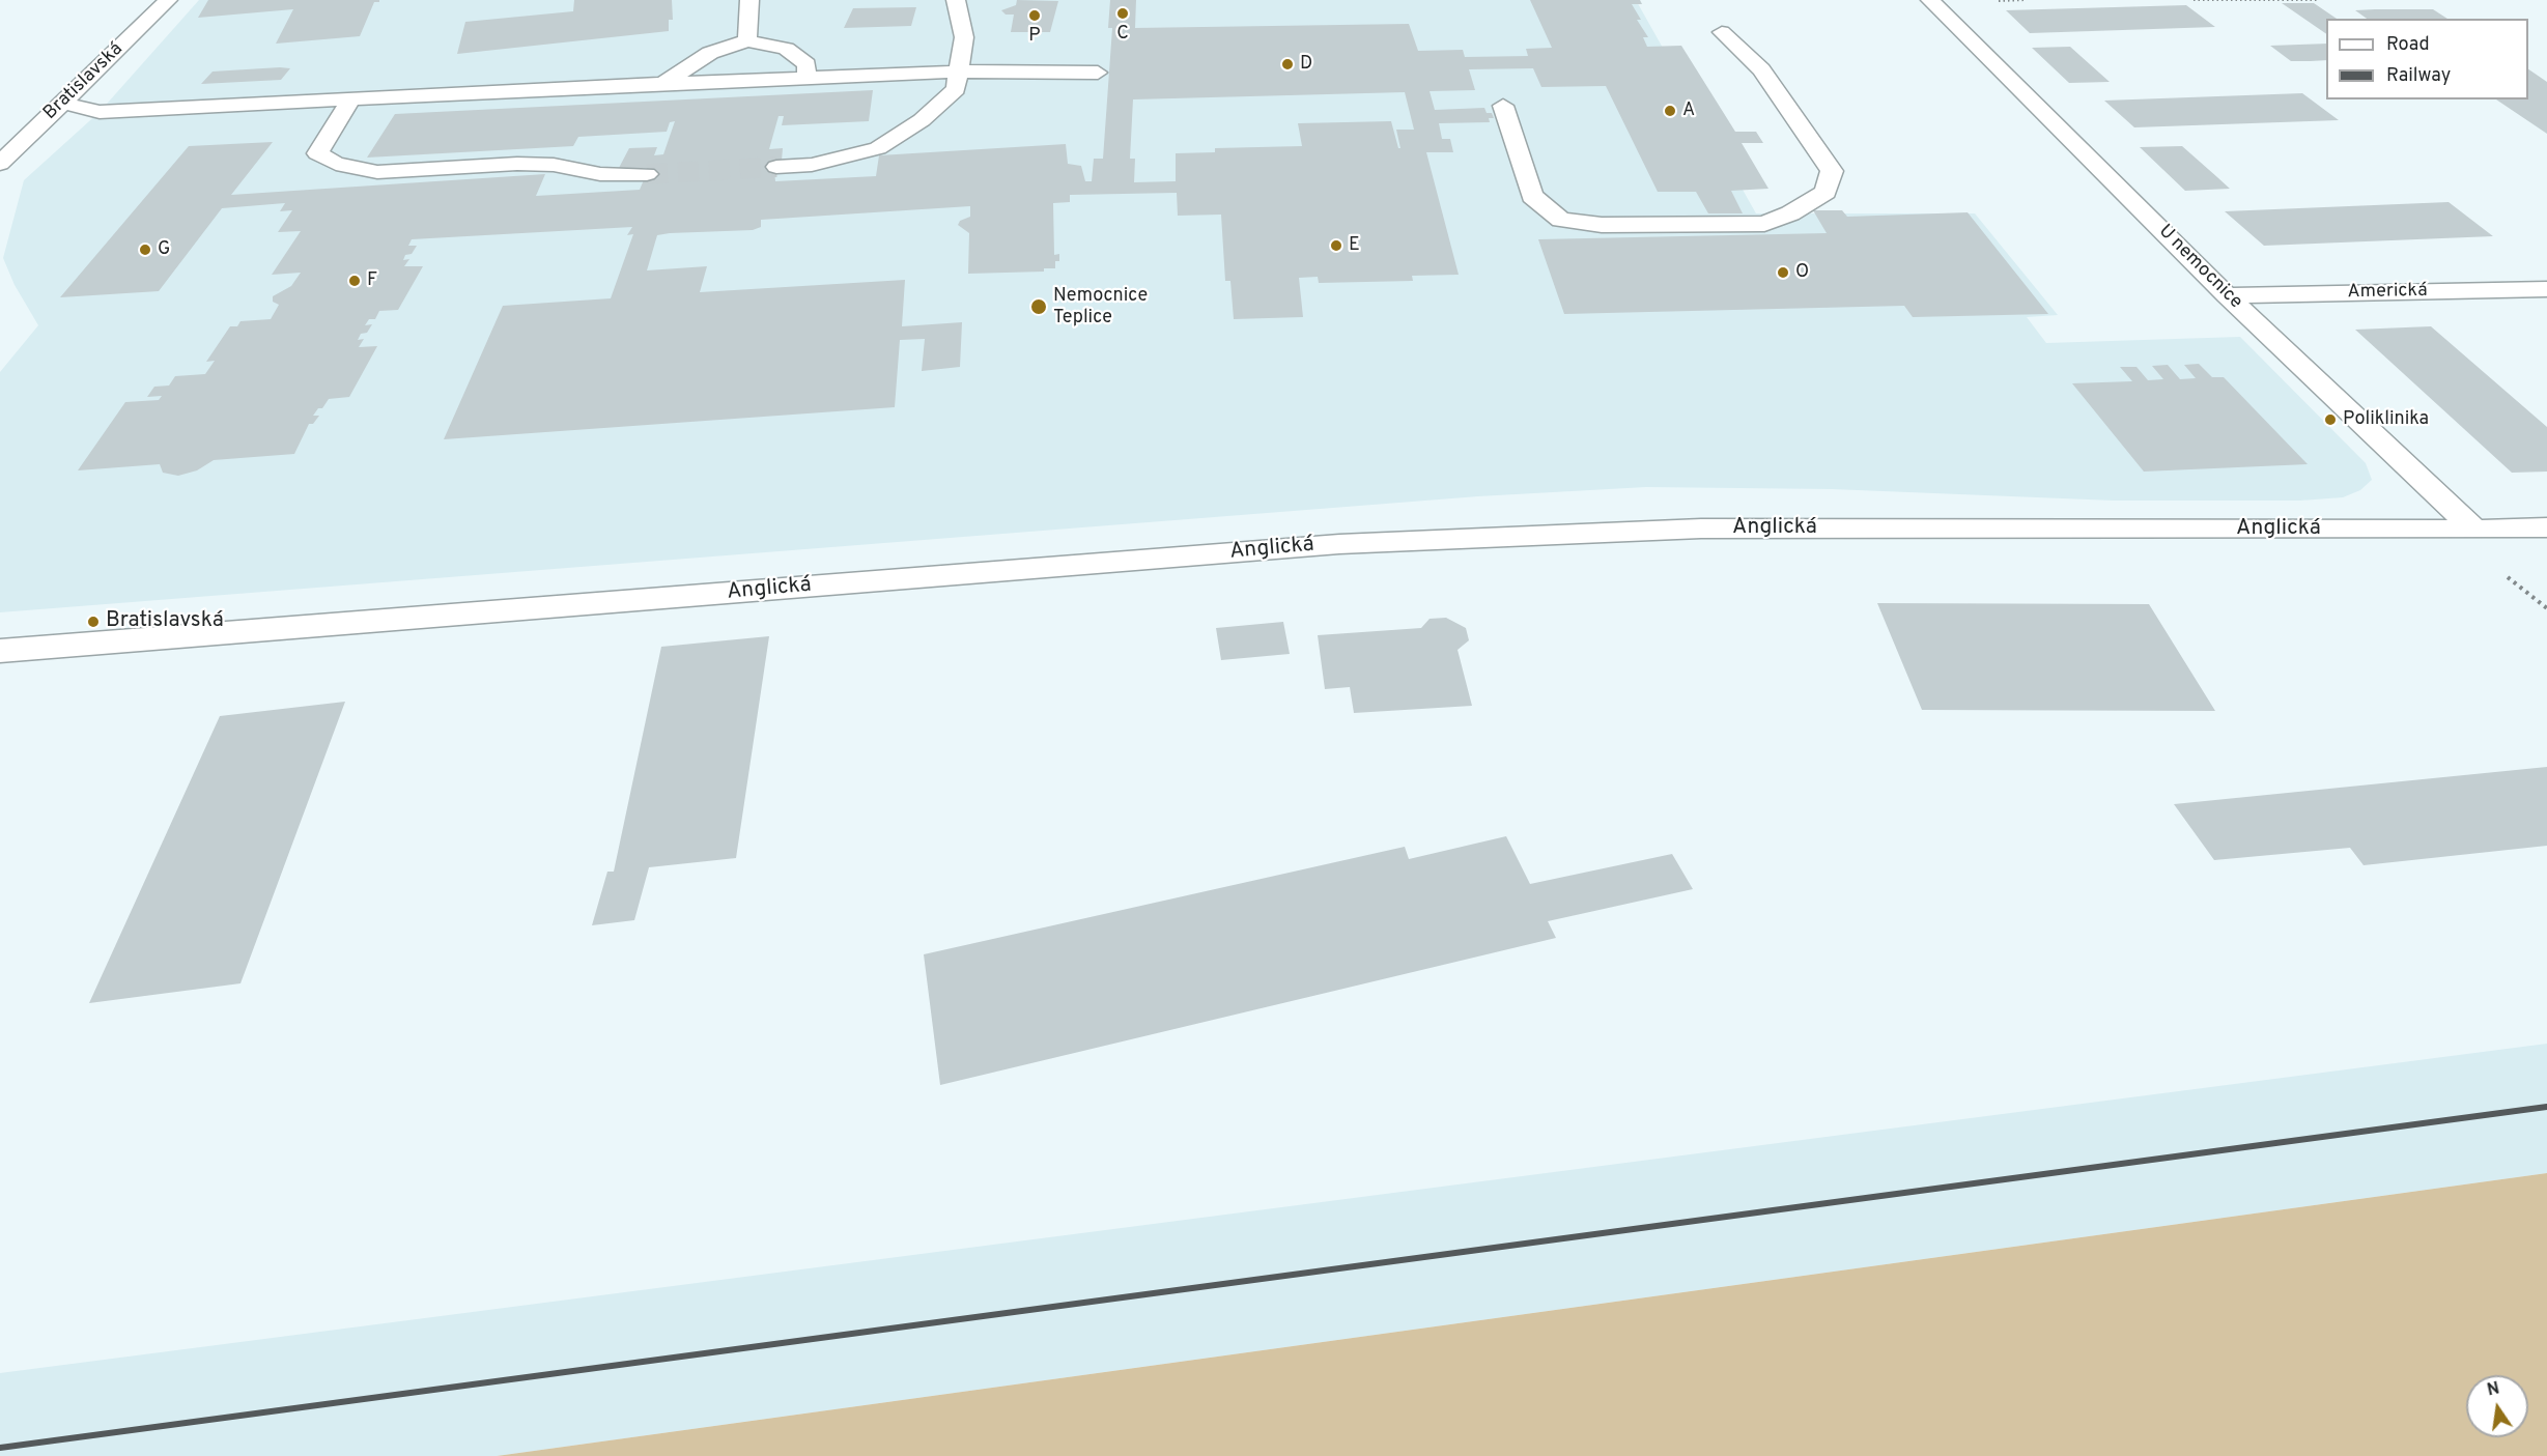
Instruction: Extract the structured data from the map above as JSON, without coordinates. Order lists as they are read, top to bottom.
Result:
{
  "streets": {
    "street": [
      "Bratislavská",
      "U nemocnice",
      "Americká",
      "Anglická"
    ]
  },
  "crossings": [
    ["U nemocnice", "Americká"],
    ["U nemocnice", "Anglická"]
  ],
  "places": [
    "C",
    "P",
    "D",
    "A",
    "E",
    "G",
    "O",
    "F",
    "Nemocnice Teplice",
    "Poliklinika",
    "Bratislavská"
  ],
  "legend": ["Road", "Railway"],
  "north": "top"
}
